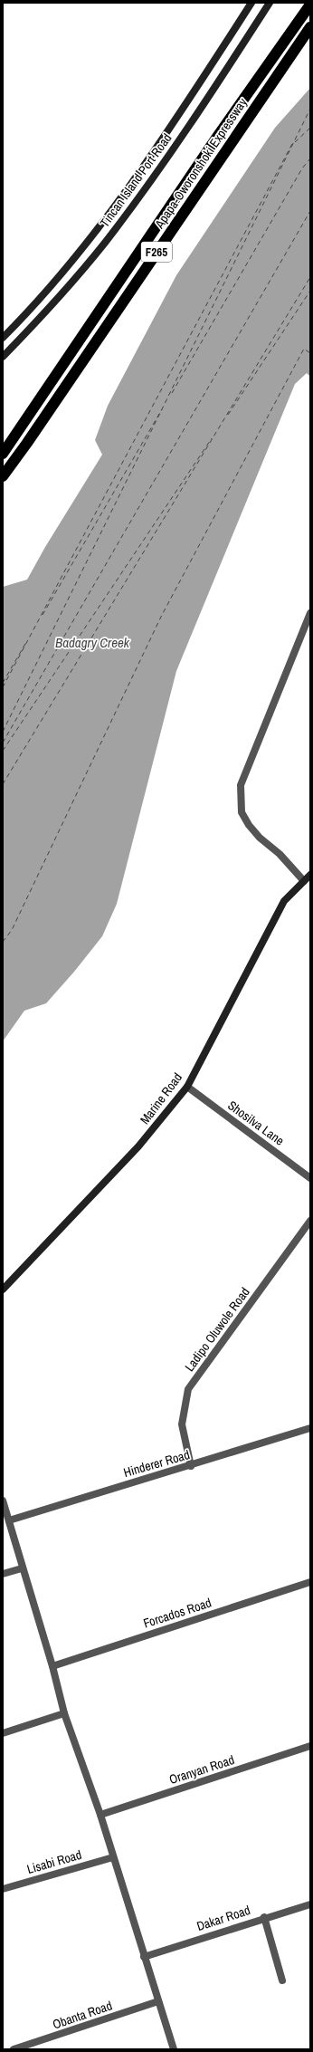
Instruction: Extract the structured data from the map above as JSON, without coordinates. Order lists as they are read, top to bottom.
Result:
{
  "streets": {
    "highway": ["Apapa-Oworonshoki Expressway", "F265"],
    "street": [
      "Tincan Island Port Road",
      "Marine Road",
      "Shosilva Lane",
      "Ladipo Oluwole Road",
      "Hinderer Road",
      "Forcados Road",
      "Oranyan Road",
      "Lisabi Road",
      "Dakar Road",
      "Obanta Road"
    ]
  },
  "crossings": [
    ["Marine Road", "Shosilva Lane"],
    ["Ladipo Oluwole Road", "Hinderer Road"]
  ],
  "water": ["Badagry Creek"]
}
